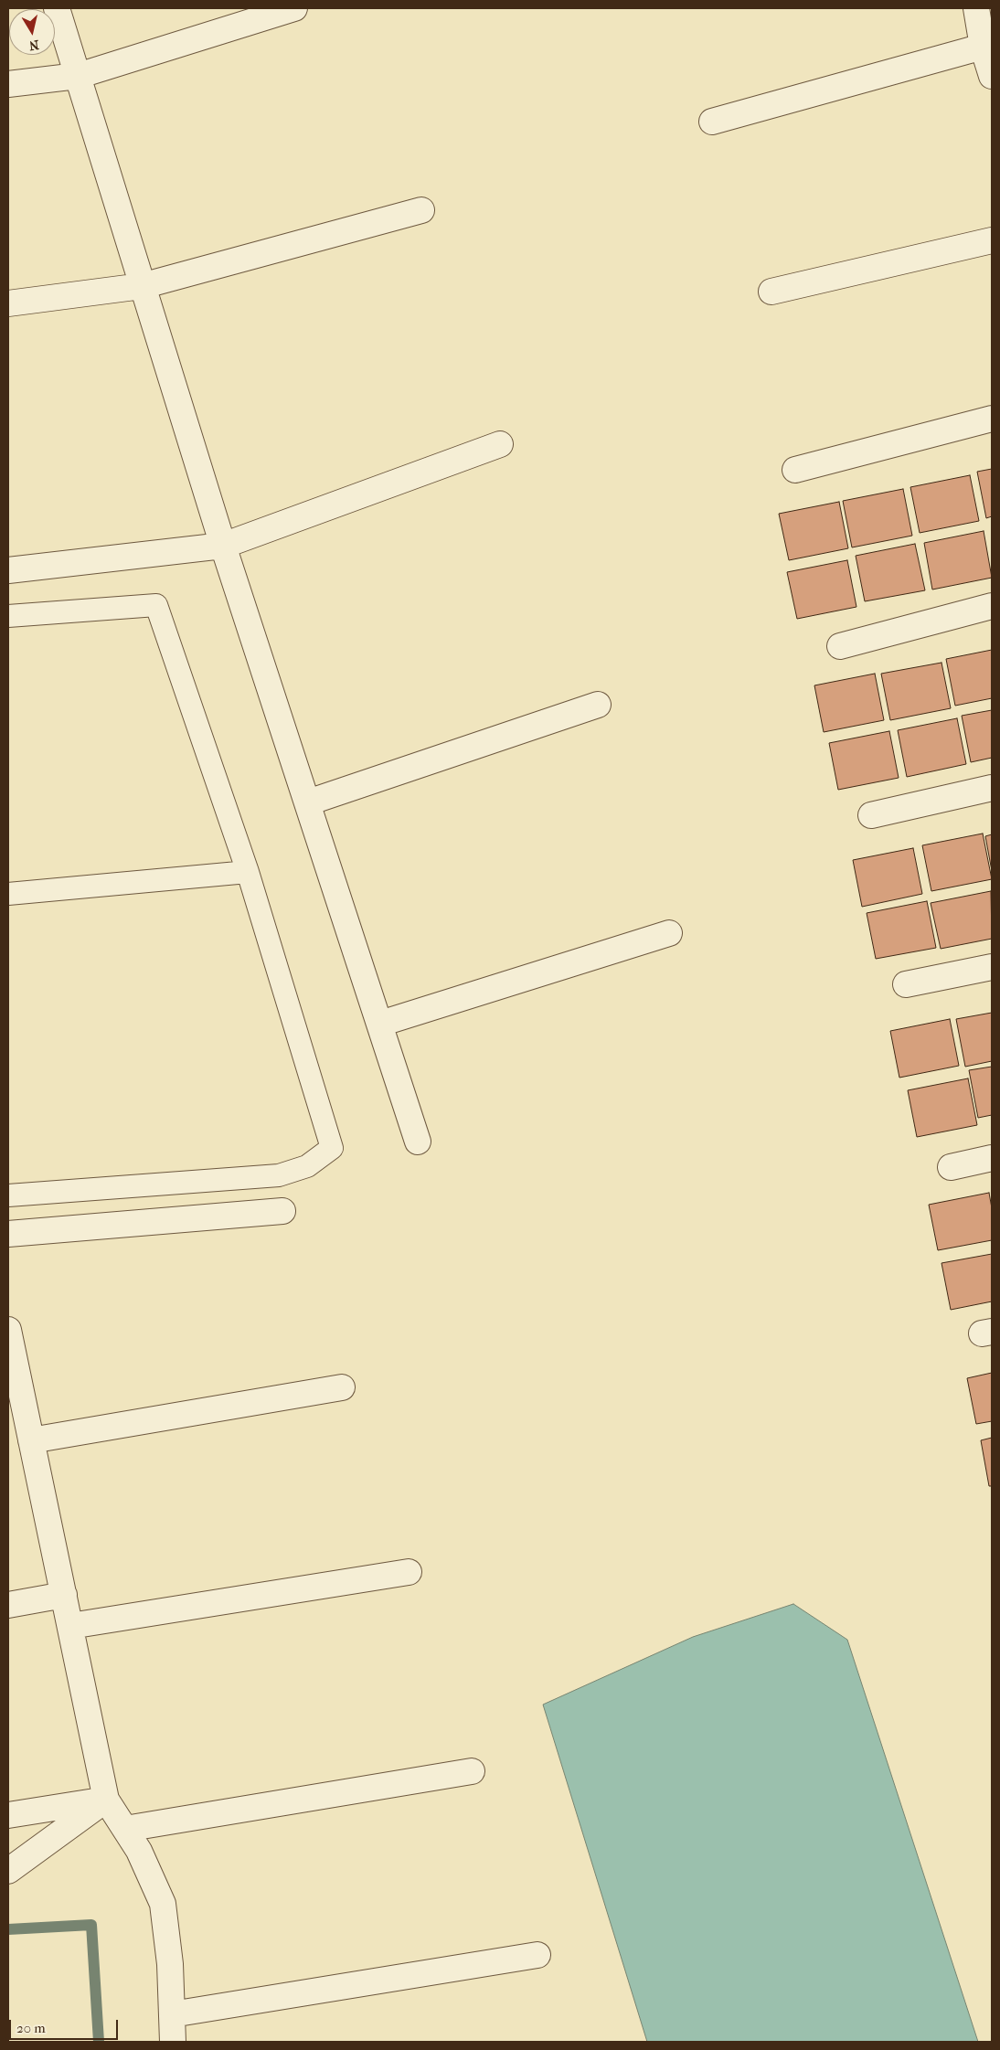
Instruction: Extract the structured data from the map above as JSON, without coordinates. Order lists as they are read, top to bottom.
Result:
{
  "scale_bar": "20 m",
  "north": "bottom"
}
